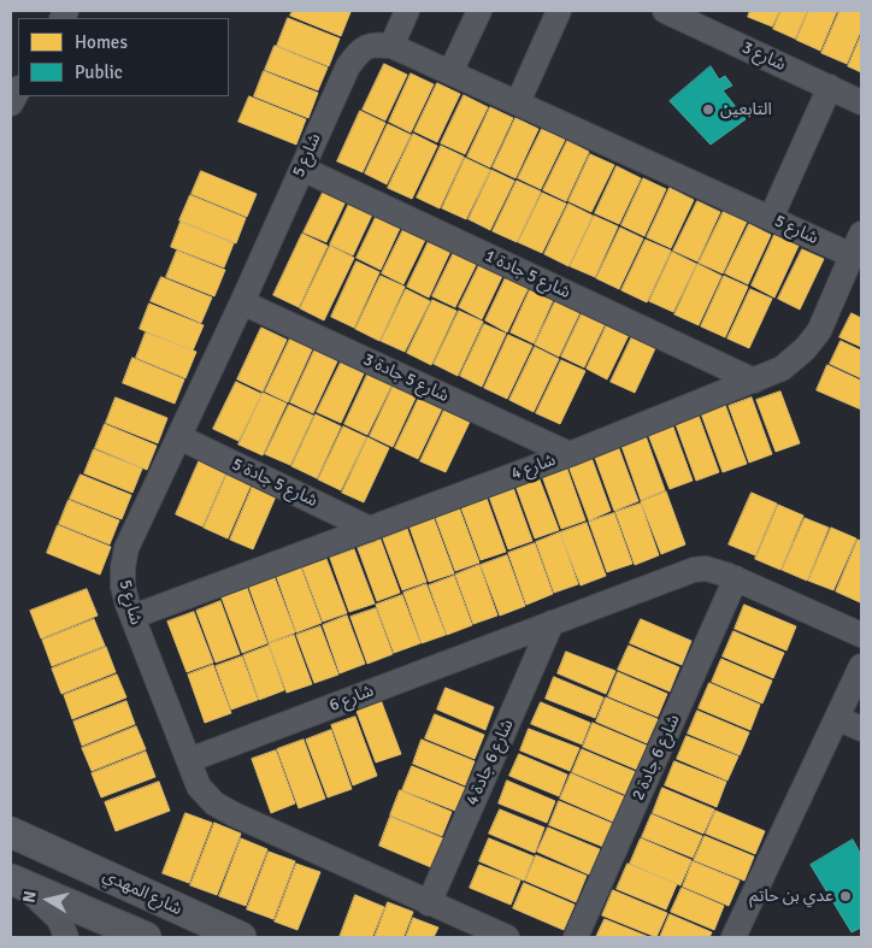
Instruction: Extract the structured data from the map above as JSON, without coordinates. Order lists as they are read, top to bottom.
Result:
{
  "streets": {
    "main road": ["شارع المهدي"],
    "street": [
      "شارع 3",
      "شارع 5",
      "شارع 5 جادة 1",
      "شارع 5 جادة 3",
      "شارع 4",
      "شارع 5 جادة 5",
      "شارع 6",
      "شارع 6 جادة 2",
      "شارع 6 جادة 4"
    ]
  },
  "crossings": [
    ["شارع 5", "شارع 5 جادة 1"],
    ["شارع 5", "شارع 5 جادة 3"],
    ["شارع 5", "شارع 4"],
    ["شارع 5", "شارع 5 جادة 5"],
    ["شارع 5", "شارع 6"],
    ["شارع 5 جادة 1", "شارع 4"],
    ["شارع 5 جادة 3", "شارع 4"],
    ["شارع 4", "شارع 5 جادة 5"],
    ["شارع 6", "شارع 6 جادة 2"],
    ["شارع 6", "شارع 6 جادة 4"]
  ],
  "places": ["التابعين", "عدي بن حاتم"],
  "legend": ["Homes", "Public"],
  "north": "left"
}
